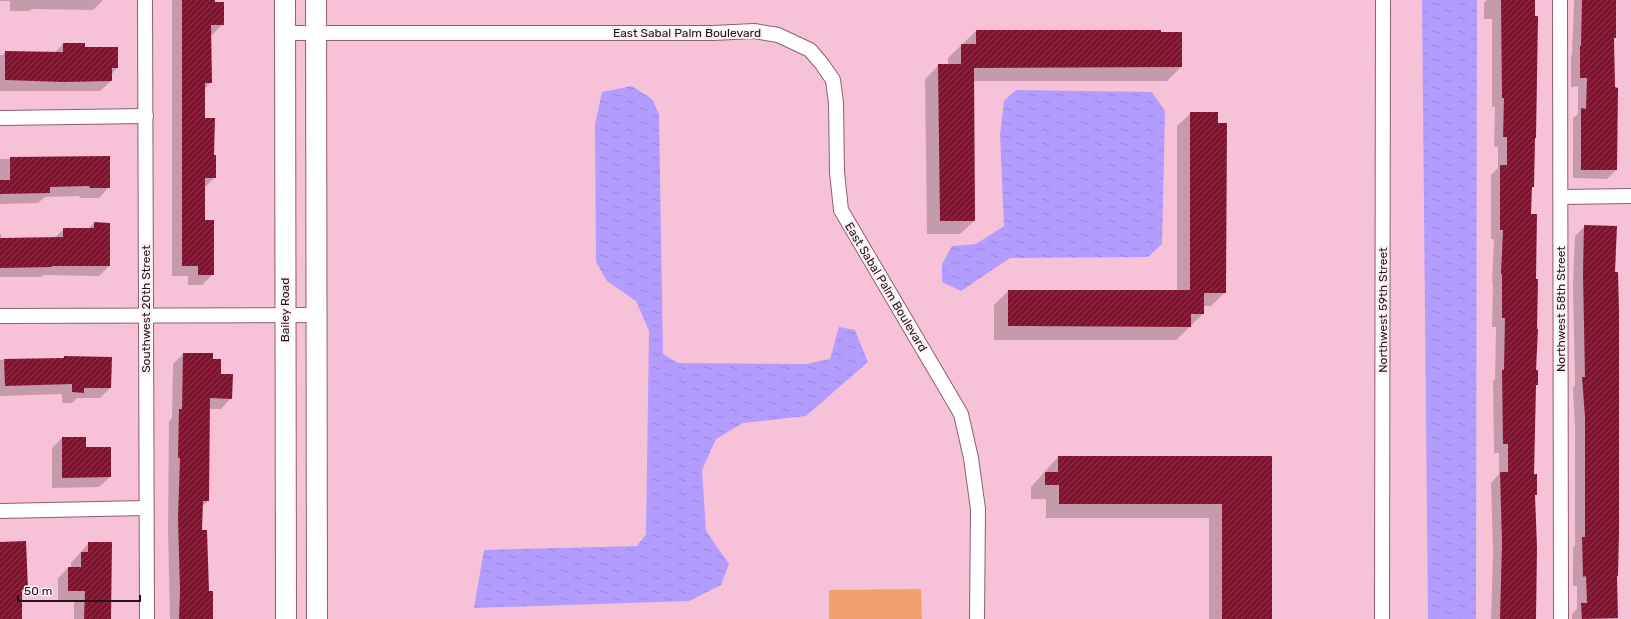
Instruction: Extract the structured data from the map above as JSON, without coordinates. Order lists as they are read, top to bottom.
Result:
{
  "streets": {
    "street": [
      "East Sabal Palm Boulevard",
      "Southwest 20th Street",
      "Northwest 58th Street",
      "Bailey Road",
      "Northwest 59th Street"
    ]
  },
  "crossings": [
    ["East Sabal Palm Boulevard", "Bailey Road"]
  ],
  "scale_bar": "50 m"
}
